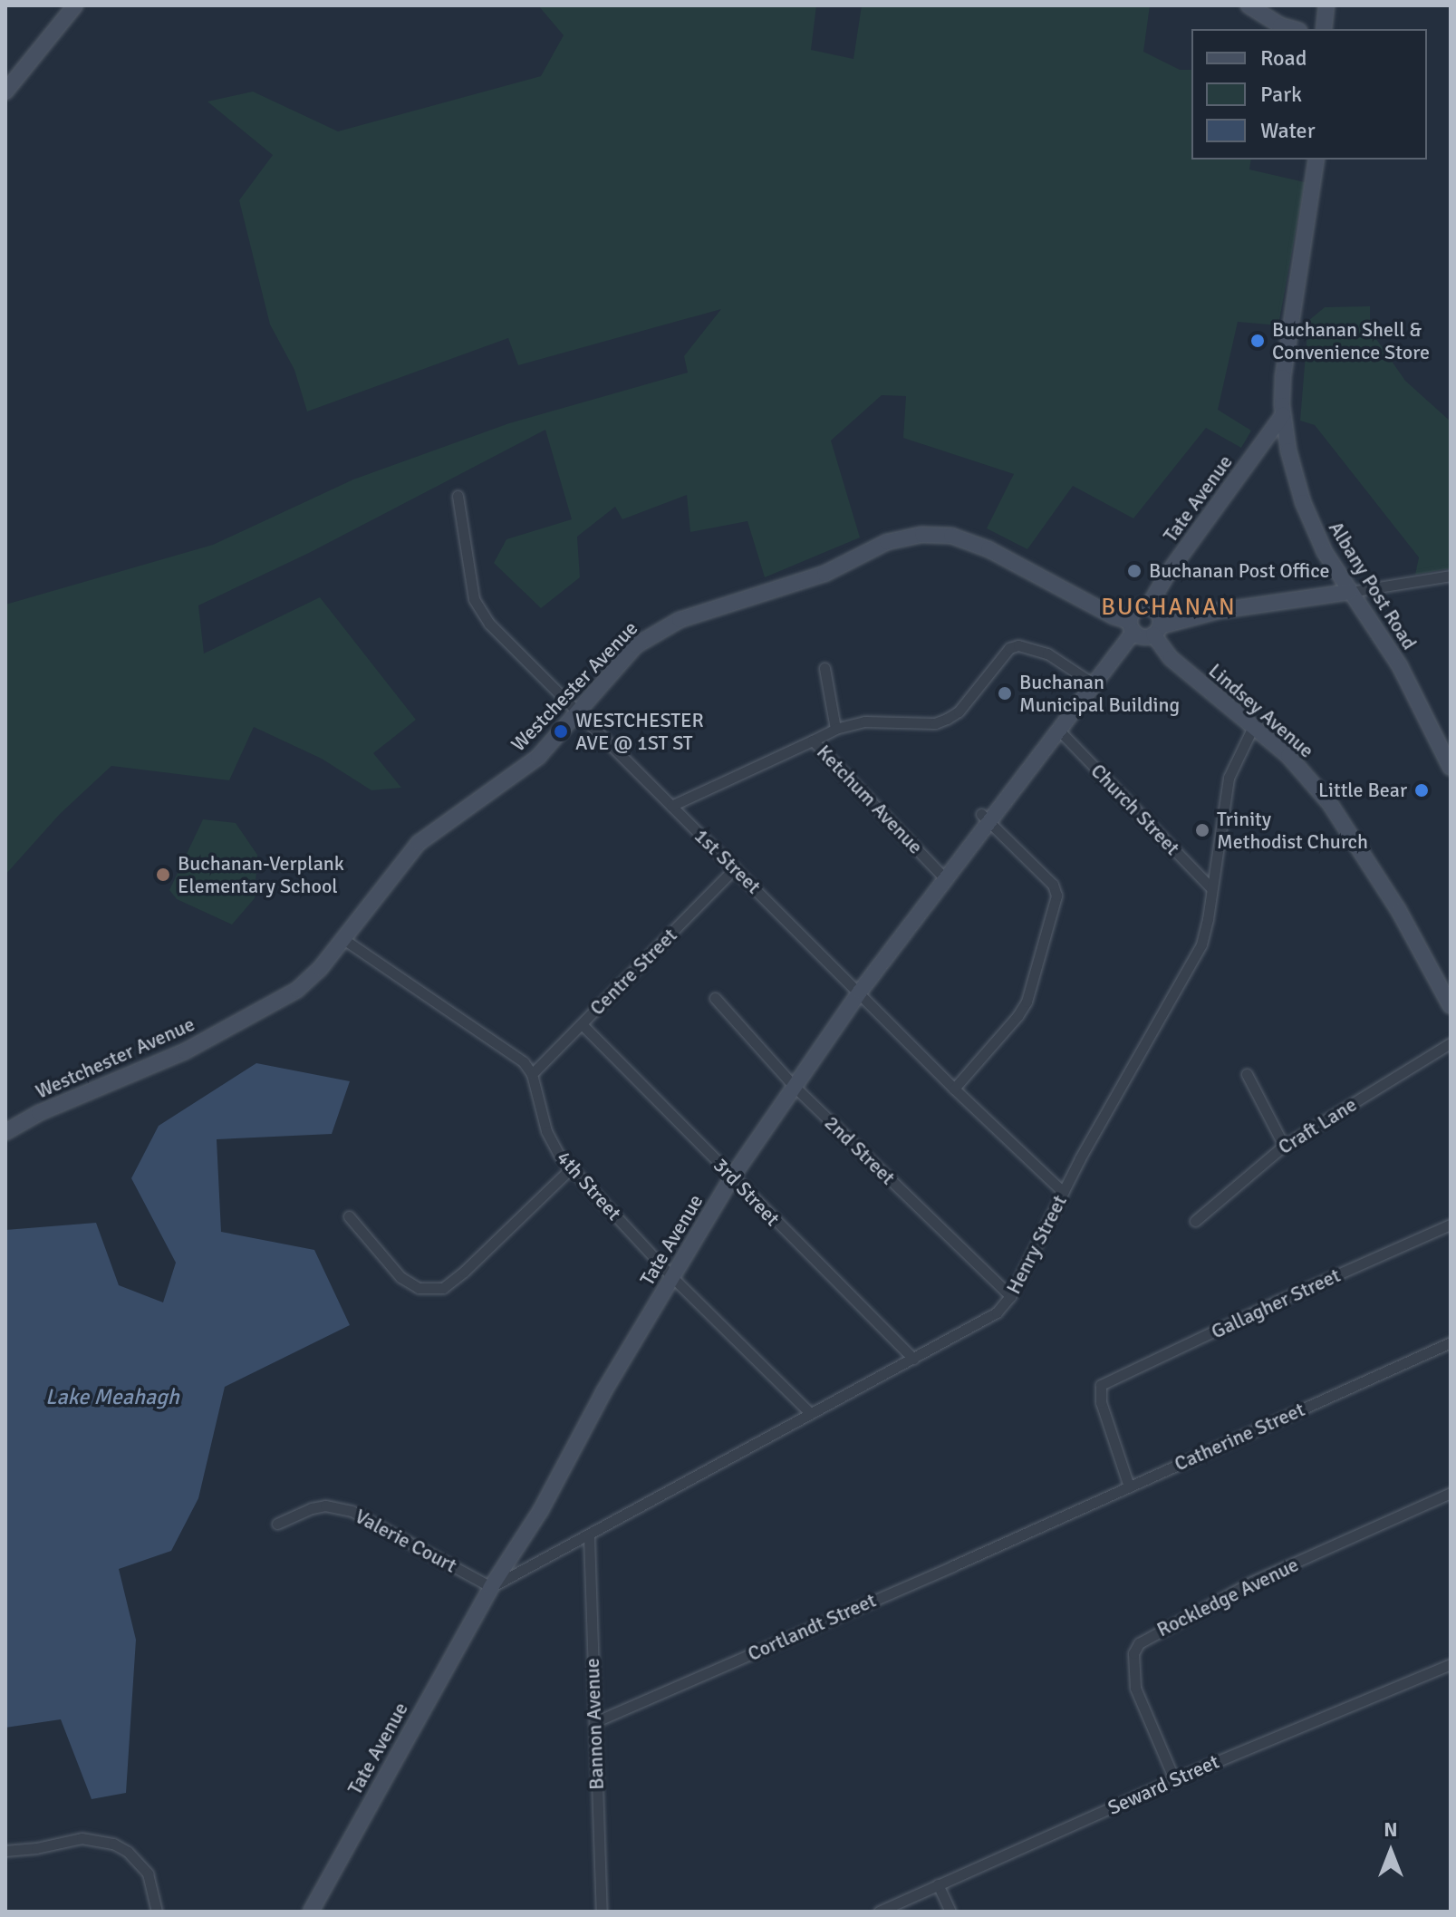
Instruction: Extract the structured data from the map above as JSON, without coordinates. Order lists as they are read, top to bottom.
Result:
{
  "streets": {
    "street": [
      "Tate Avenue",
      "Albany Post Road",
      "Westchester Avenue",
      "Lindsey Avenue",
      "Ketchum Avenue",
      "Church Street",
      "1st Street",
      "Centre Street",
      "Craft Lane",
      "2nd Street",
      "4th Street",
      "3rd Street",
      "Henry Street",
      "Gallagher Street",
      "Catherine Street",
      "Valerie Court",
      "Rockledge Avenue",
      "Cortlandt Street",
      "Bannon Avenue",
      "Seward Street"
    ]
  },
  "crossings": [
    ["Tate Avenue", "Albany Post Road"],
    ["Tate Avenue", "Westchester Avenue"],
    ["Tate Avenue", "Lindsey Avenue"],
    ["Tate Avenue", "Ketchum Avenue"],
    ["Tate Avenue", "Church Street"],
    ["Tate Avenue", "1st Street"],
    ["Tate Avenue", "2nd Street"],
    ["Tate Avenue", "4th Street"],
    ["Tate Avenue", "3rd Street"],
    ["Tate Avenue", "Henry Street"],
    ["Tate Avenue", "Valerie Court"],
    ["Westchester Avenue", "Lindsey Avenue"],
    ["Westchester Avenue", "1st Street"],
    ["Lindsey Avenue", "Henry Street"],
    ["Ketchum Avenue", "1st Street"],
    ["Church Street", "Henry Street"],
    ["1st Street", "Centre Street"],
    ["1st Street", "Henry Street"],
    ["Centre Street", "4th Street"],
    ["Centre Street", "3rd Street"],
    ["2nd Street", "Henry Street"],
    ["4th Street", "Henry Street"],
    ["3rd Street", "Henry Street"],
    ["Henry Street", "Valerie Court"],
    ["Henry Street", "Bannon Avenue"],
    ["Gallagher Street", "Catherine Street"],
    ["Catherine Street", "Cortlandt Street"],
    ["Rockledge Avenue", "Seward Street"],
    ["Cortlandt Street", "Bannon Avenue"]
  ],
  "districts": ["BUCHANAN"],
  "water": ["Lake Meahagh"],
  "places": [
    "Buchanan Shell & Convenience Store",
    "Buchanan Post Office",
    "Buchanan Municipal Building",
    "WESTCHESTER AVE @ 1ST ST",
    "Little Bear",
    "Trinity Methodist Church",
    "Buchanan-Verplank Elementary School"
  ],
  "legend": ["Road", "Park", "Water"],
  "north": "top"
}
